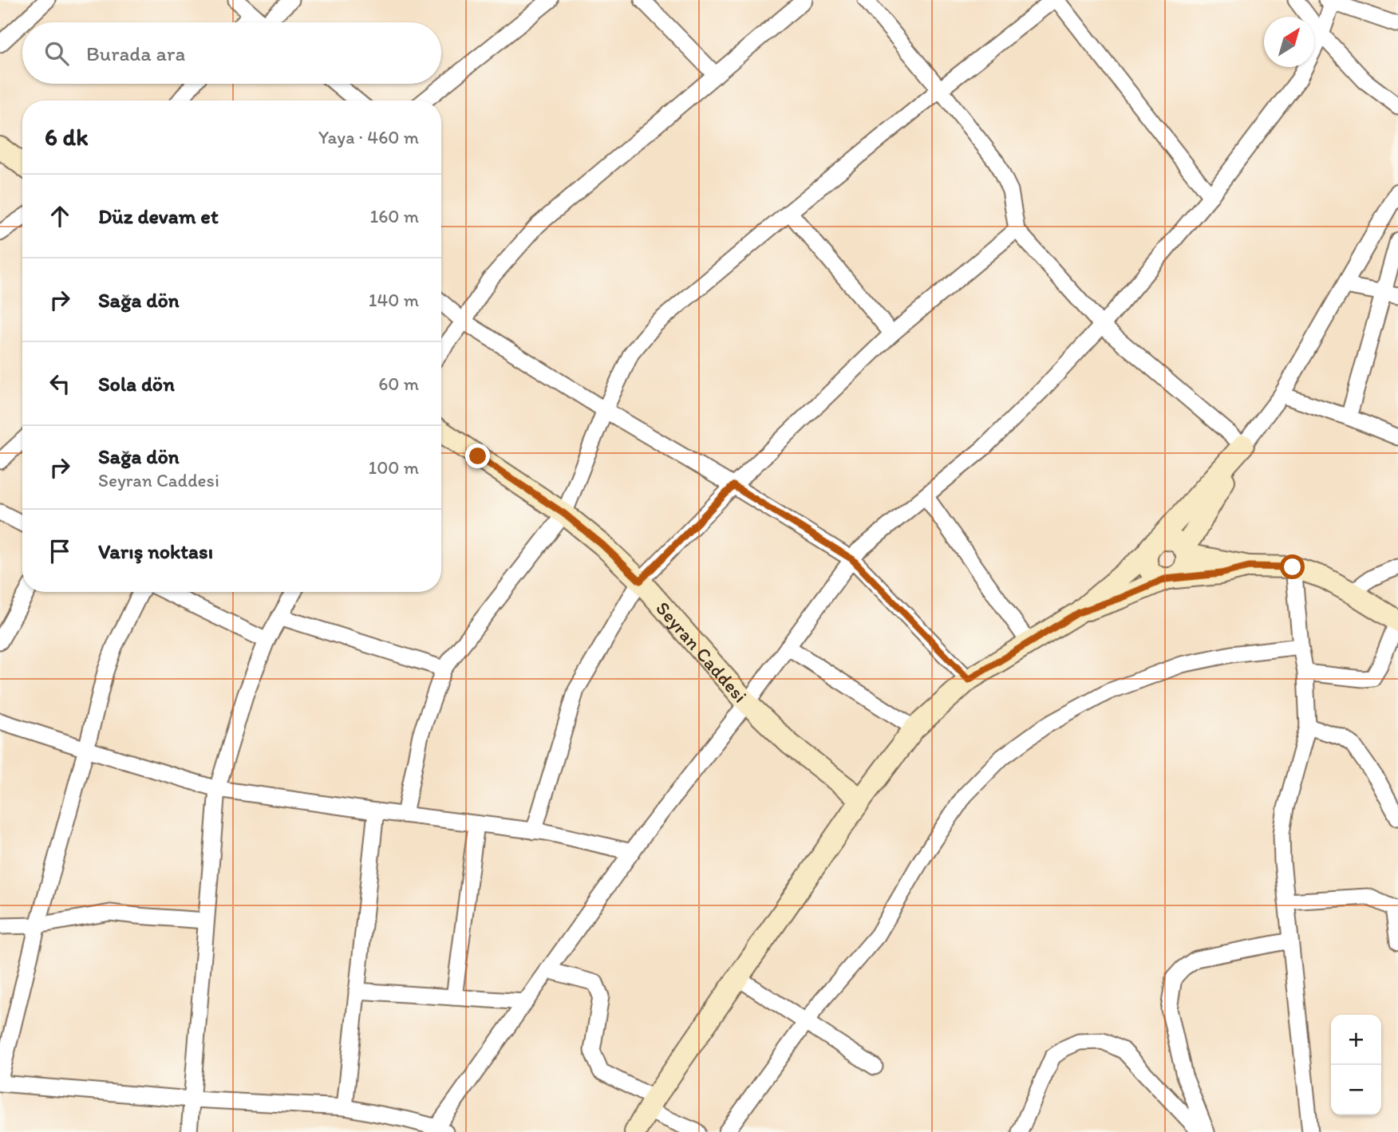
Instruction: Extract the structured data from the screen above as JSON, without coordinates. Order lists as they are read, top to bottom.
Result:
{
  "streets": {
    "street": ["Seyran Caddesi"]
  },
  "north": "top right",
  "page": {
    "search": "Burada ara",
    "heading": ["6 dk", "Yaya · 460 m"],
    "list": [
      ["Düz devam et", "160 m"],
      ["Sağa dön", "140 m"],
      ["Sola dön", "60 m"],
      ["Sağa dön", "Seyran Caddesi", "100 m"],
      "Varış noktası"
    ],
    "map_buttons": ["+", "−"]
  }
}
